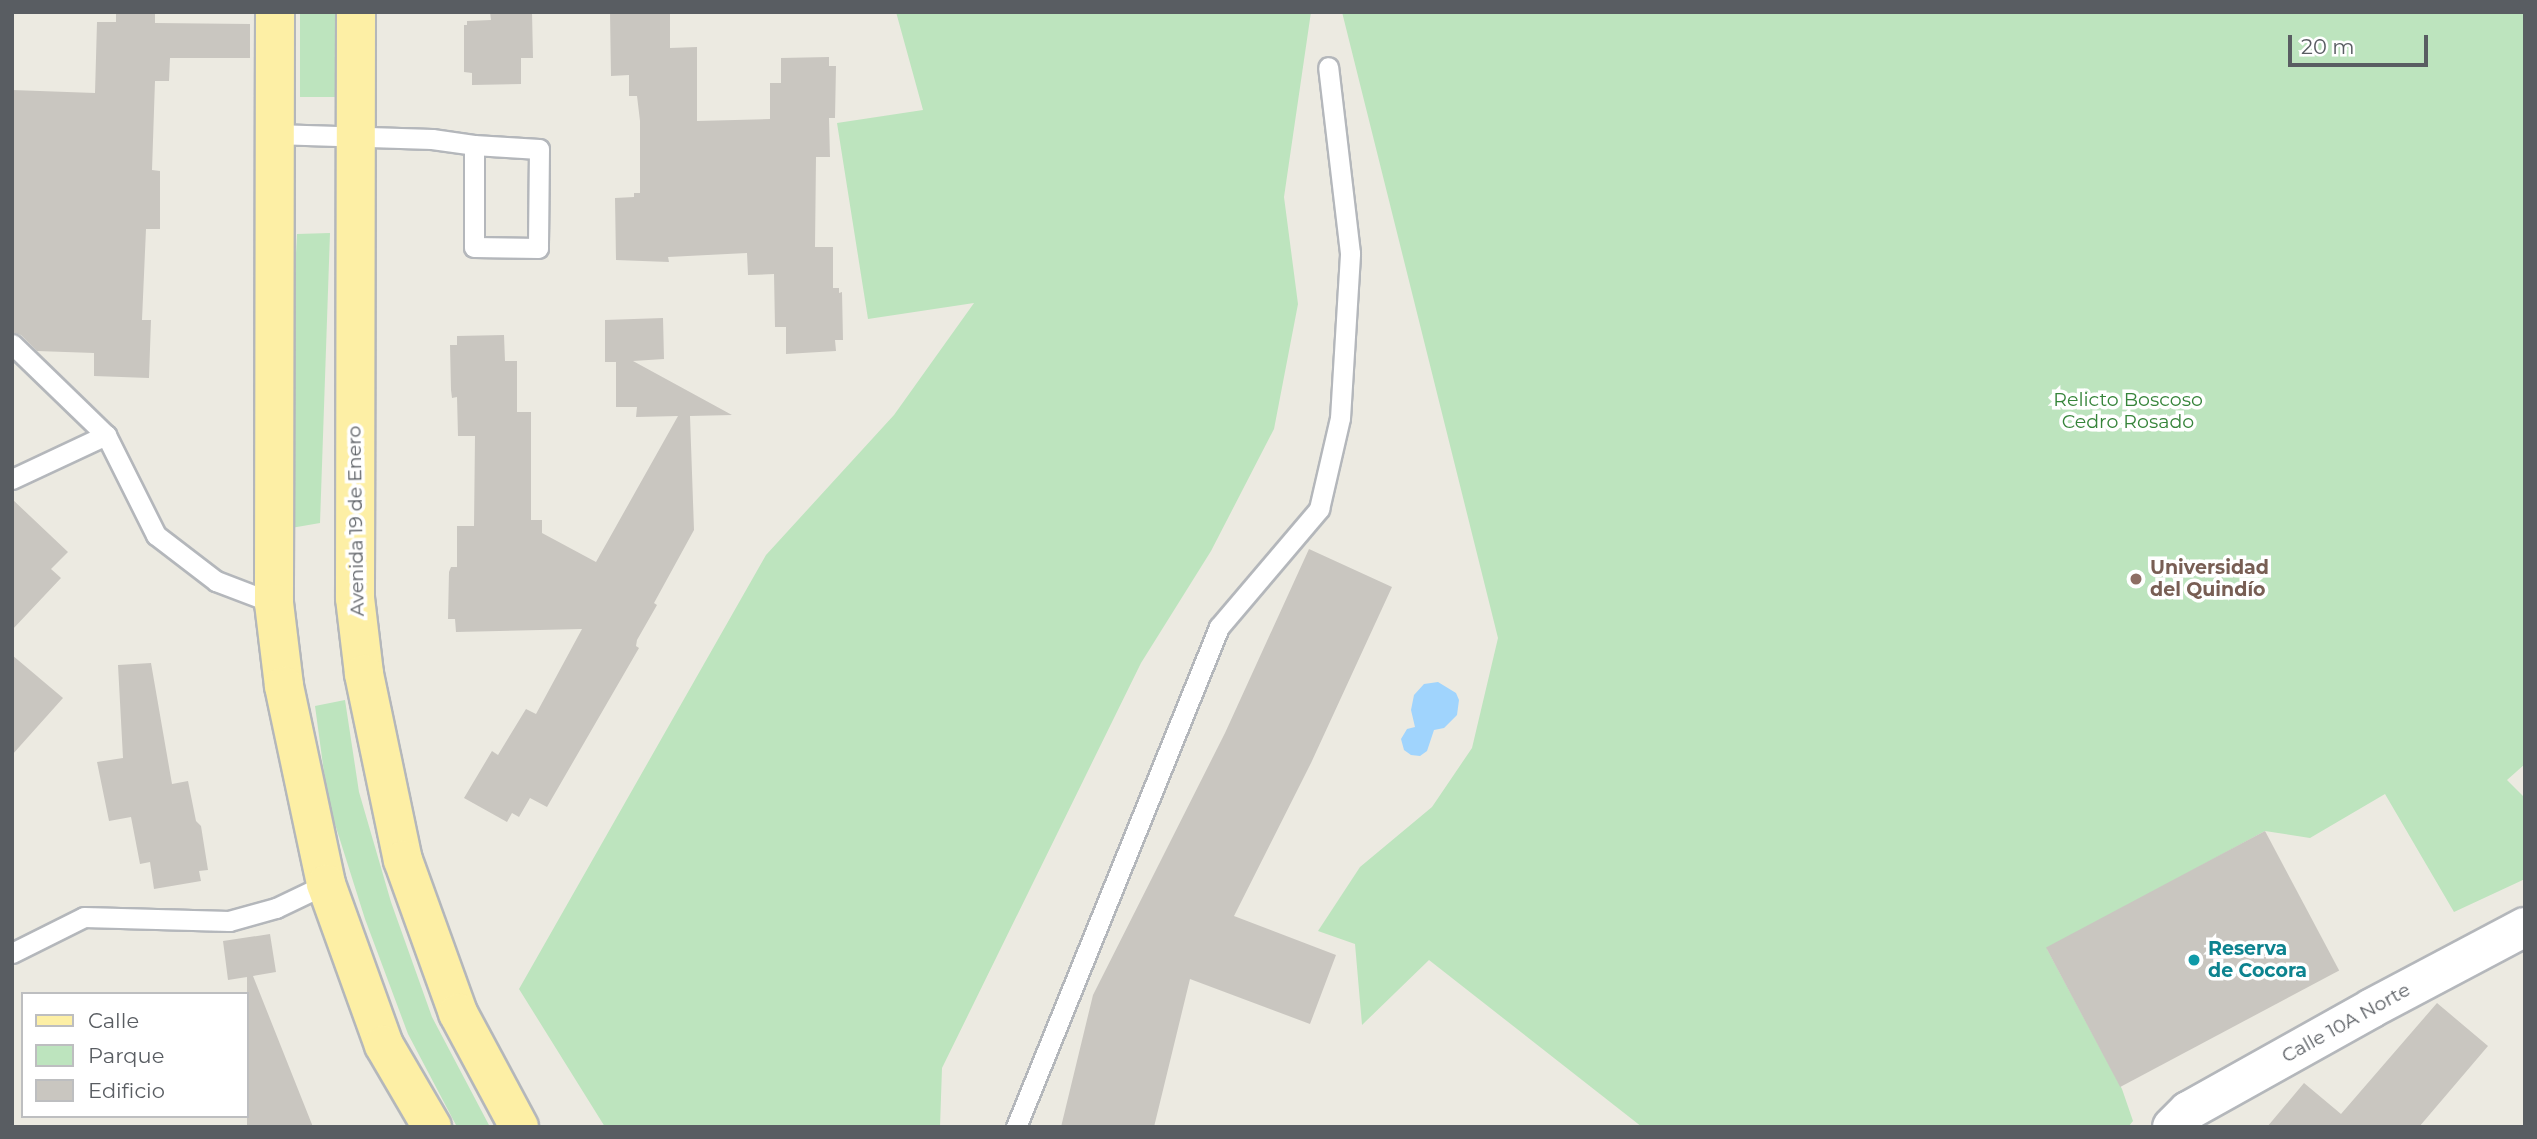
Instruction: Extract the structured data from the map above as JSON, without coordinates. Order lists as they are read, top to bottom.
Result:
{
  "streets": {
    "main road": ["Avenida 19 de Enero"],
    "street": ["Calle 10A Norte"]
  },
  "parks": ["Relicto Boscoso Cedro Rosado"],
  "places": ["Universidad del Quindío", "Reserva de Cocora"],
  "legend": ["Calle", "Parque", "Edificio"],
  "scale_bar": "20 m"
}
